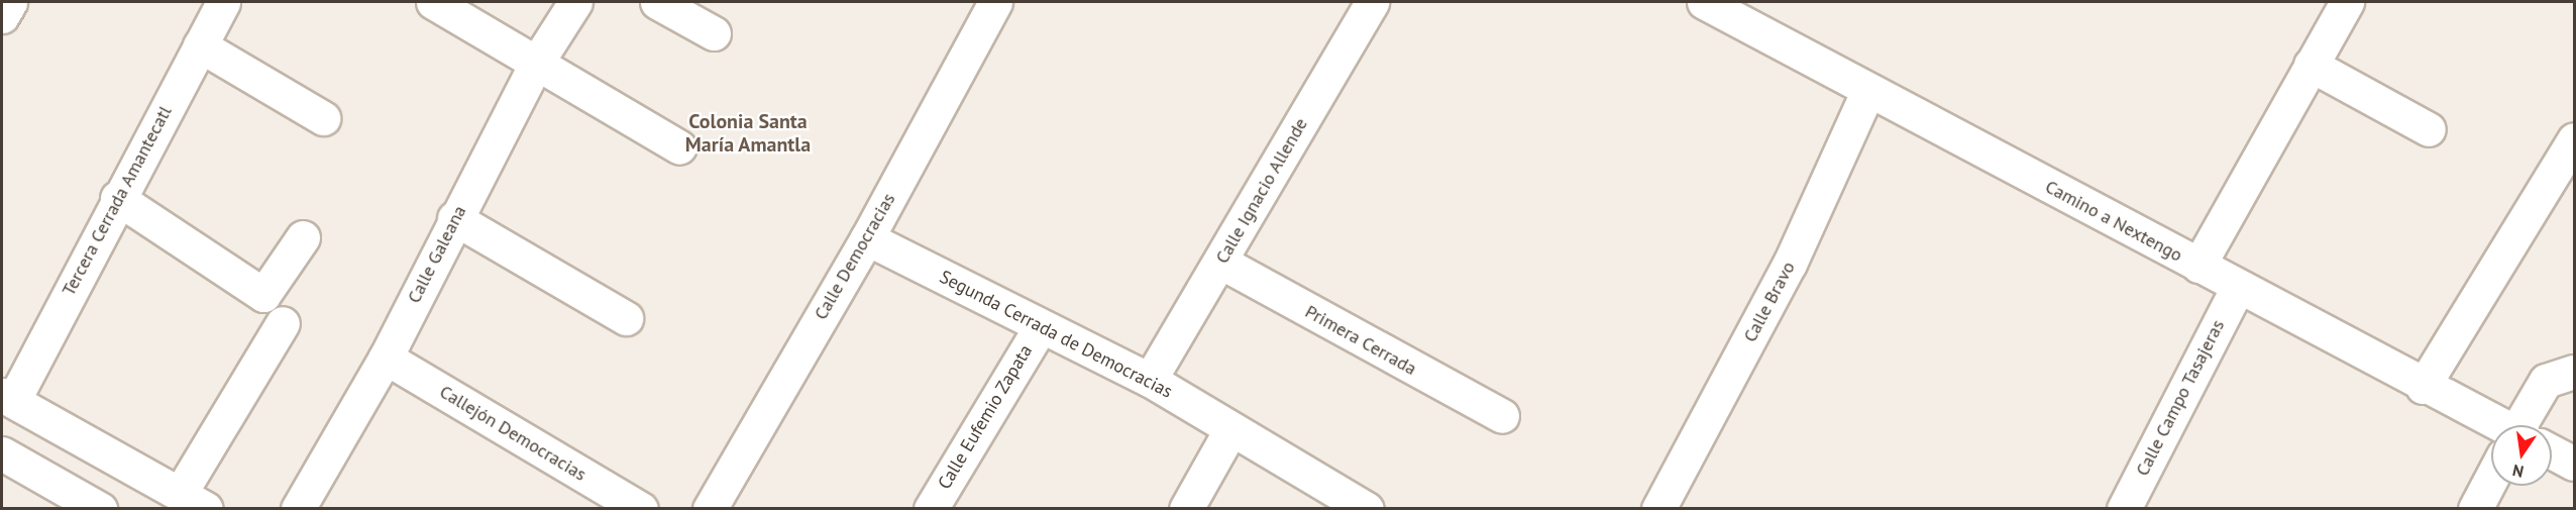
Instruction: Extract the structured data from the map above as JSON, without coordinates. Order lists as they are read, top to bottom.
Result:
{
  "streets": {
    "street": [
      "Calle Ignacio Allende",
      "Tercera Cerrada Amantecatl",
      "Camino a Nextengo",
      "Calle Galeana",
      "Calle Democracias",
      "Calle Bravo",
      "Segunda Cerrada de Democracias",
      "Primera Cerrada",
      "Calle Campo Tasajeras",
      "Calle Eufemio Zapata",
      "Callejón Democracias"
    ]
  },
  "crossings": [
    ["Calle Ignacio Allende", "Segunda Cerrada de Democracias"],
    ["Calle Ignacio Allende", "Primera Cerrada"],
    ["Camino a Nextengo", "Calle Bravo"],
    ["Camino a Nextengo", "Calle Campo Tasajeras"],
    ["Calle Galeana", "Callejón Democracias"],
    ["Calle Democracias", "Segunda Cerrada de Democracias"],
    ["Segunda Cerrada de Democracias", "Calle Eufemio Zapata"]
  ],
  "districts": ["Colonia Santa María Amantla"],
  "north": "bottom"
}
